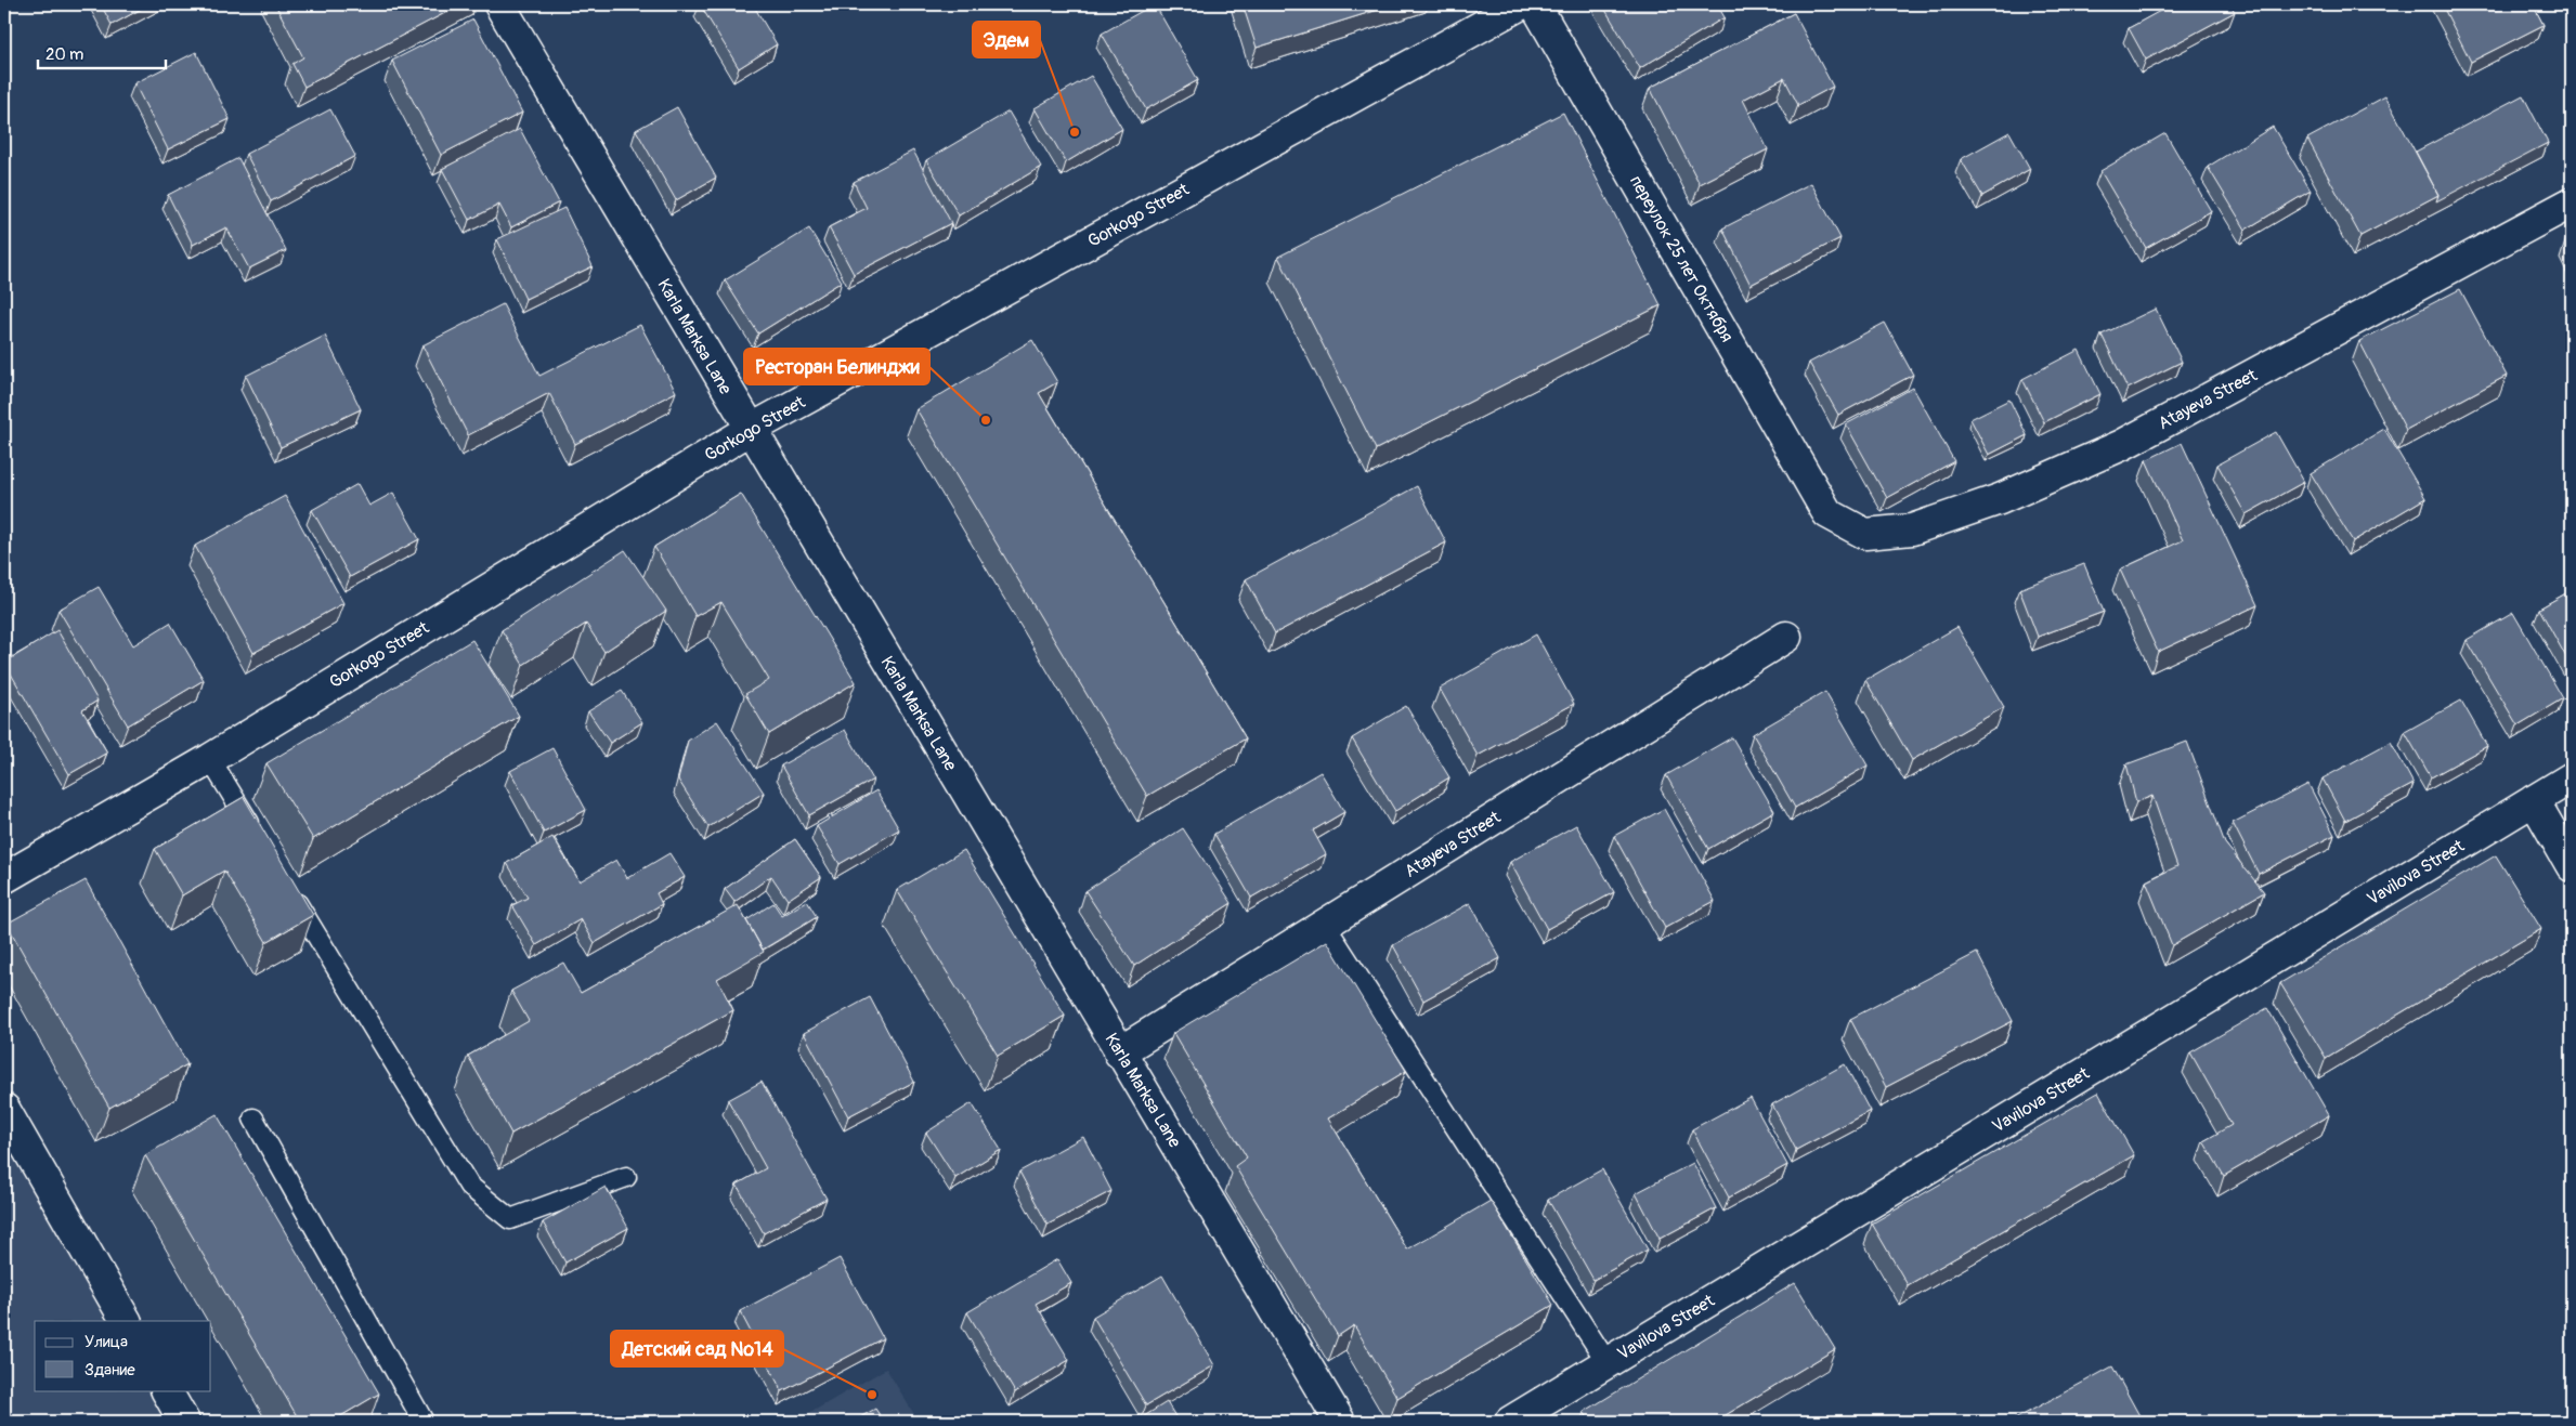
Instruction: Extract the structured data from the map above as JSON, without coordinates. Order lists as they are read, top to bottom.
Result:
{
  "streets": {
    "street": [
      "Gorkogo Street",
      "переулок 25 лет Октября",
      "Karla Marksa Lane",
      "Atayeva Street",
      "Vavilova Street"
    ]
  },
  "crossings": [
    ["Gorkogo Street", "Karla Marksa Lane"],
    ["переулок 25 лет Октября", "Atayeva Street"],
    ["Karla Marksa Lane", "Atayeva Street"]
  ],
  "places": ["Эдем", "Ресторан Белинджи", "Детский сад №14"],
  "legend": ["Улица", "Здание"],
  "scale_bar": "20 m"
}
